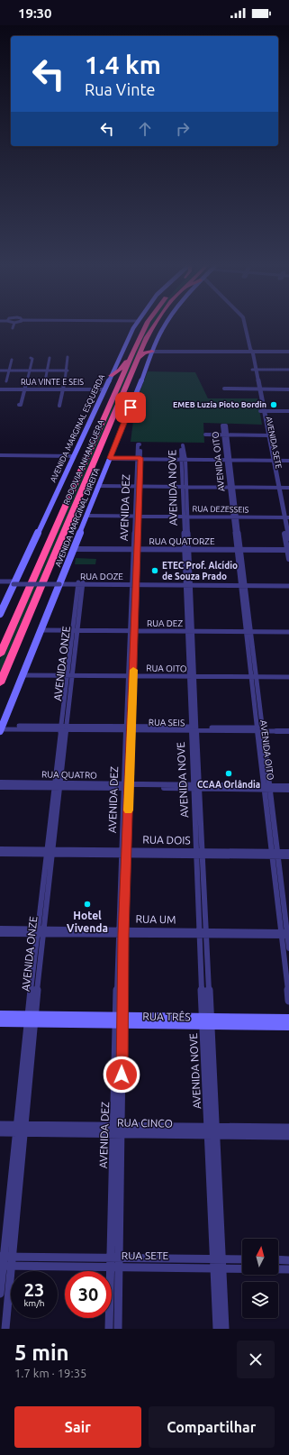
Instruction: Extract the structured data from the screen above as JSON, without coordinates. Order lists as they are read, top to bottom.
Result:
{
  "streets": {
    "highway": ["RODOVIA ANHANGUERA"],
    "main road": ["AVENIDA MARGINAL ESQUERDA", "AVENIDA MARGINAL DIREITA", "RUA TRÊS"],
    "street": [
      "RUA VINTE E SEIS",
      "AVENIDA SETE",
      "AVENIDA OITO",
      "AVENIDA NOVE",
      "AVENIDA DEZ",
      "RUA DEZESSEIS",
      "RUA QUATORZE",
      "RUA DOZE",
      "RUA DEZ",
      "AVENIDA ONZE",
      "RUA OITO",
      "RUA SEIS",
      "RUA QUATRO",
      "RUA DOIS",
      "RUA UM",
      "RUA CINCO",
      "RUA SETE"
    ]
  },
  "crossings": [
    ["RUA VINTE E SEIS", "AVENIDA MARGINAL ESQUERDA"],
    ["AVENIDA MARGINAL ESQUERDA", "RUA DOZE"],
    ["AVENIDA SETE", "RUA DEZESSEIS"],
    ["AVENIDA SETE", "RUA QUATORZE"],
    ["AVENIDA OITO", "RUA DEZESSEIS"],
    ["AVENIDA OITO", "RUA QUATORZE"],
    ["AVENIDA OITO", "RUA DOZE"],
    ["AVENIDA OITO", "RUA DEZ"],
    ["AVENIDA OITO", "RUA OITO"],
    ["AVENIDA OITO", "RUA SEIS"],
    ["AVENIDA OITO", "RUA QUATRO"],
    ["AVENIDA OITO", "RUA DOIS"],
    ["AVENIDA OITO", "RUA UM"],
    ["AVENIDA NOVE", "RUA DEZESSEIS"],
    ["AVENIDA NOVE", "RUA QUATORZE"],
    ["AVENIDA NOVE", "RUA DOZE"],
    ["AVENIDA NOVE", "RUA DEZ"],
    ["AVENIDA NOVE", "RUA OITO"],
    ["AVENIDA NOVE", "RUA SEIS"],
    ["AVENIDA NOVE", "RUA QUATRO"],
    ["AVENIDA NOVE", "RUA DOIS"],
    ["AVENIDA NOVE", "RUA UM"],
    ["AVENIDA NOVE", "RUA TRÊS"],
    ["AVENIDA NOVE", "RUA CINCO"],
    ["AVENIDA NOVE", "RUA SETE"],
    ["AVENIDA DEZ", "RUA DEZESSEIS"],
    ["AVENIDA DEZ", "RUA QUATORZE"],
    ["AVENIDA DEZ", "RUA DOZE"],
    ["AVENIDA DEZ", "RUA DEZ"],
    ["AVENIDA DEZ", "RUA OITO"],
    ["AVENIDA DEZ", "RUA SEIS"],
    ["AVENIDA DEZ", "RUA QUATRO"],
    ["AVENIDA DEZ", "RUA DOIS"],
    ["AVENIDA DEZ", "RUA UM"],
    ["AVENIDA DEZ", "RUA TRÊS"],
    ["AVENIDA DEZ", "RUA CINCO"],
    ["AVENIDA DEZ", "RUA SETE"],
    ["RUA DEZESSEIS", "AVENIDA MARGINAL DIREITA"],
    ["AVENIDA MARGINAL DIREITA", "RUA QUATORZE"],
    ["AVENIDA MARGINAL DIREITA", "RUA DOZE"],
    ["AVENIDA MARGINAL DIREITA", "RUA DEZ"],
    ["AVENIDA MARGINAL DIREITA", "RUA OITO"],
    ["AVENIDA MARGINAL DIREITA", "RUA SEIS"],
    ["RUA DOZE", "AVENIDA ONZE"],
    ["RUA DEZ", "AVENIDA ONZE"],
    ["AVENIDA ONZE", "RUA OITO"],
    ["AVENIDA ONZE", "RUA SEIS"],
    ["AVENIDA ONZE", "RUA QUATRO"],
    ["AVENIDA ONZE", "RUA DOIS"],
    ["AVENIDA ONZE", "RUA UM"],
    ["AVENIDA ONZE", "RUA TRÊS"],
    ["AVENIDA ONZE", "RUA CINCO"],
    ["AVENIDA ONZE", "RUA SETE"]
  ],
  "places": [
    "EMEB Luzia Pioto Bordin",
    "ETEC Prof. Alcídio de Souza Prado",
    "CCAA Orlândia",
    "Hotel Vivenda"
  ],
  "north": "top",
  "page": {
    "status": "19:30",
    "turn": ["1.4 km", "Rua Vinte"],
    "speed": "23 km/h",
    "limit": "30",
    "heading": ["5 min", "1.7 km · 19:35"],
    "buttons": ["Sair", "Compartilhar"]
  }
}
